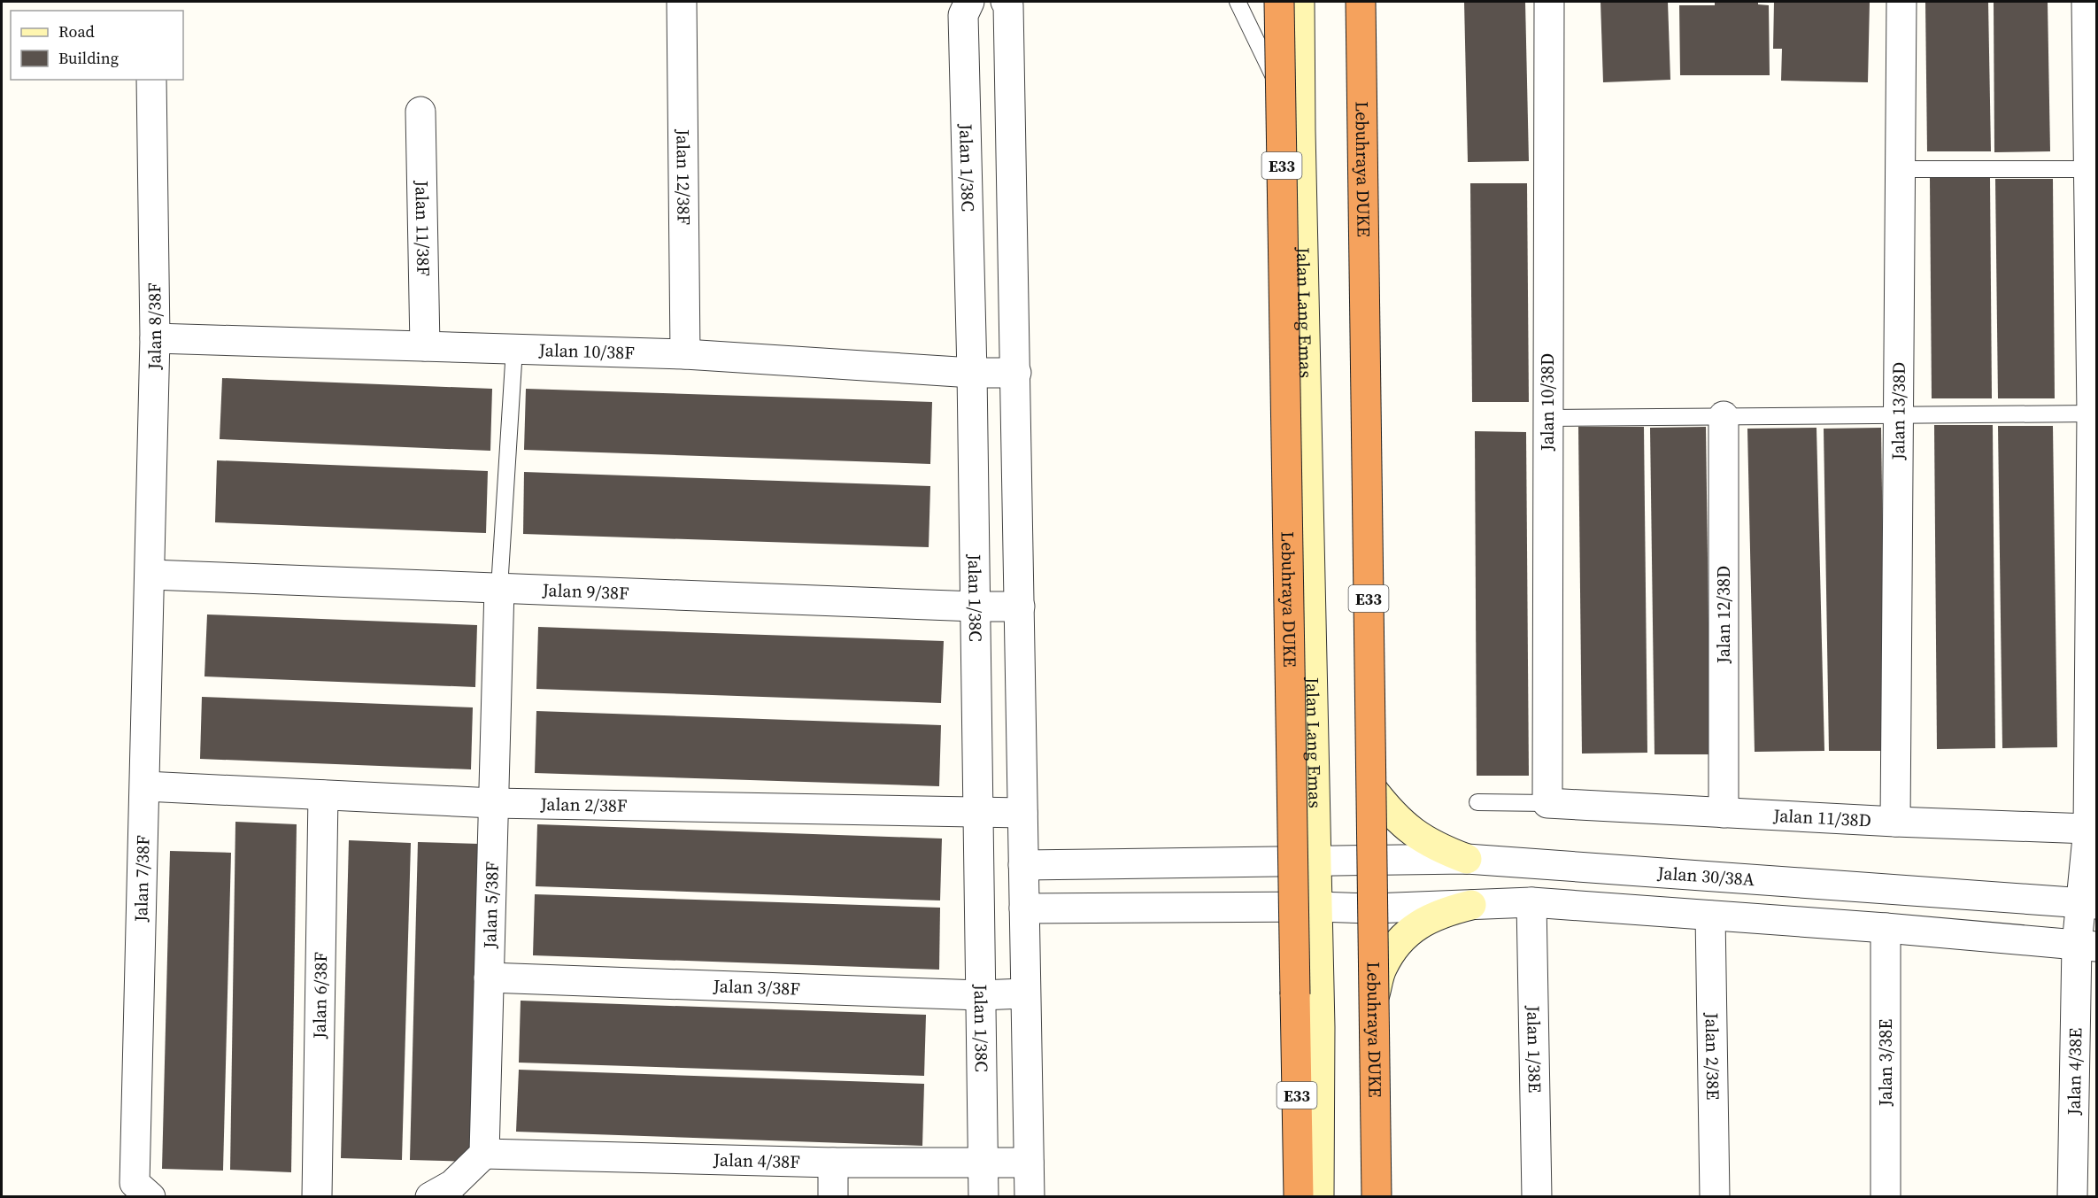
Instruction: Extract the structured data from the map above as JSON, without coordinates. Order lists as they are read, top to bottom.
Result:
{
  "streets": {
    "highway": ["E33", "Lebuhraya DUKE"],
    "main road": ["Jalan Lang Emas"],
    "street": [
      "Jalan 1/38C",
      "Jalan 12/38F",
      "Jalan 11/38F",
      "Jalan 8/38F",
      "Jalan 10/38F",
      "Jalan 10/38D",
      "Jalan 13/38D",
      "Jalan 9/38F",
      "Jalan 12/38D",
      "Jalan 2/38F",
      "Jalan 11/38D",
      "Jalan 30/38A",
      "Jalan 7/38F",
      "Jalan 5/38F",
      "Jalan 3/38F",
      "Jalan 6/38F",
      "Jalan 1/38E",
      "Jalan 2/38E",
      "Jalan 3/38E",
      "Jalan 4/38E",
      "Jalan 4/38F"
    ]
  },
  "crossings": [
    ["Jalan 1/38C", "Jalan 10/38F"],
    ["Jalan 1/38C", "Jalan 9/38F"],
    ["Jalan 1/38C", "Jalan 2/38F"],
    ["Jalan 1/38C", "Jalan 3/38F"],
    ["Jalan 1/38C", "Jalan 4/38F"],
    ["Lebuhraya DUKE", "Jalan Lang Emas"],
    ["Jalan 12/38F", "Jalan 10/38F"],
    ["Jalan 11/38F", "Jalan 10/38F"],
    ["Jalan Lang Emas", "Jalan 30/38A"],
    ["Jalan 8/38F", "Jalan 10/38F"],
    ["Jalan 8/38F", "Jalan 9/38F"],
    ["Jalan 8/38F", "Jalan 7/38F"],
    ["Jalan 10/38D", "Jalan 11/38D"],
    ["Jalan 13/38D", "Jalan 11/38D"],
    ["Jalan 9/38F", "Jalan 7/38F"],
    ["Jalan 9/38F", "Jalan 5/38F"],
    ["Jalan 12/38D", "Jalan 11/38D"],
    ["Jalan 2/38F", "Jalan 7/38F"],
    ["Jalan 2/38F", "Jalan 5/38F"],
    ["Jalan 2/38F", "Jalan 6/38F"],
    ["Jalan 11/38D", "Jalan 4/38E"],
    ["Jalan 30/38A", "Jalan 4/38E"],
    ["Jalan 5/38F", "Jalan 3/38F"],
    ["Jalan 5/38F", "Jalan 4/38F"]
  ],
  "legend": ["Road", "Building"]
}
